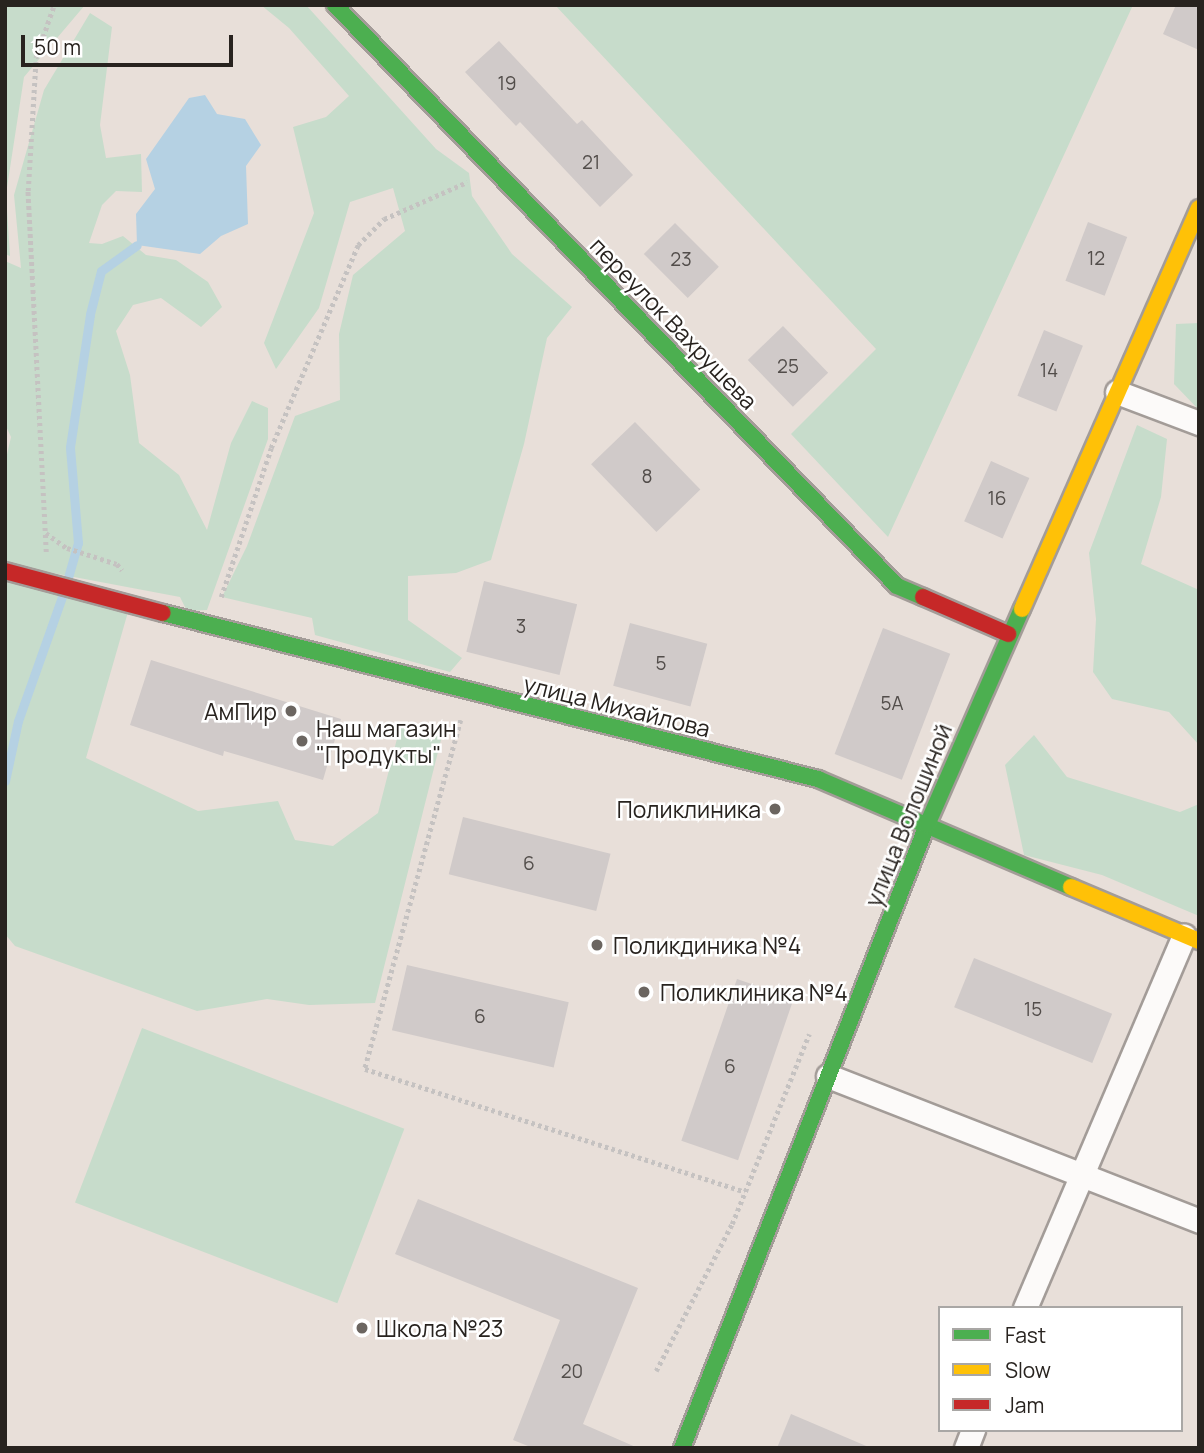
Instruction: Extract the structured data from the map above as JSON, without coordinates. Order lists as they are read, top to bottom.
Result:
{
  "streets": {
    "street": ["переулок Вахрушева", "улица Михайлова", "улица Волошиной"]
  },
  "crossings": [
    ["переулок Вахрушева", "улица Волошиной"],
    ["улица Михайлова", "улица Волошиной"]
  ],
  "places": [
    "АмПир",
    "Наш магазин \"Продукты\"",
    "Поликлиника",
    "Поликдиника №4",
    "Поликлиника №4",
    "Школа №23"
  ],
  "house_numbers": [
    "19",
    "21",
    "12",
    "23",
    "25",
    "14",
    "8",
    "16",
    "3",
    "5",
    "5А",
    "6",
    "15",
    "6",
    "6",
    "20"
  ],
  "legend": ["Fast", "Slow", "Jam"],
  "scale_bar": "50 m"
}
